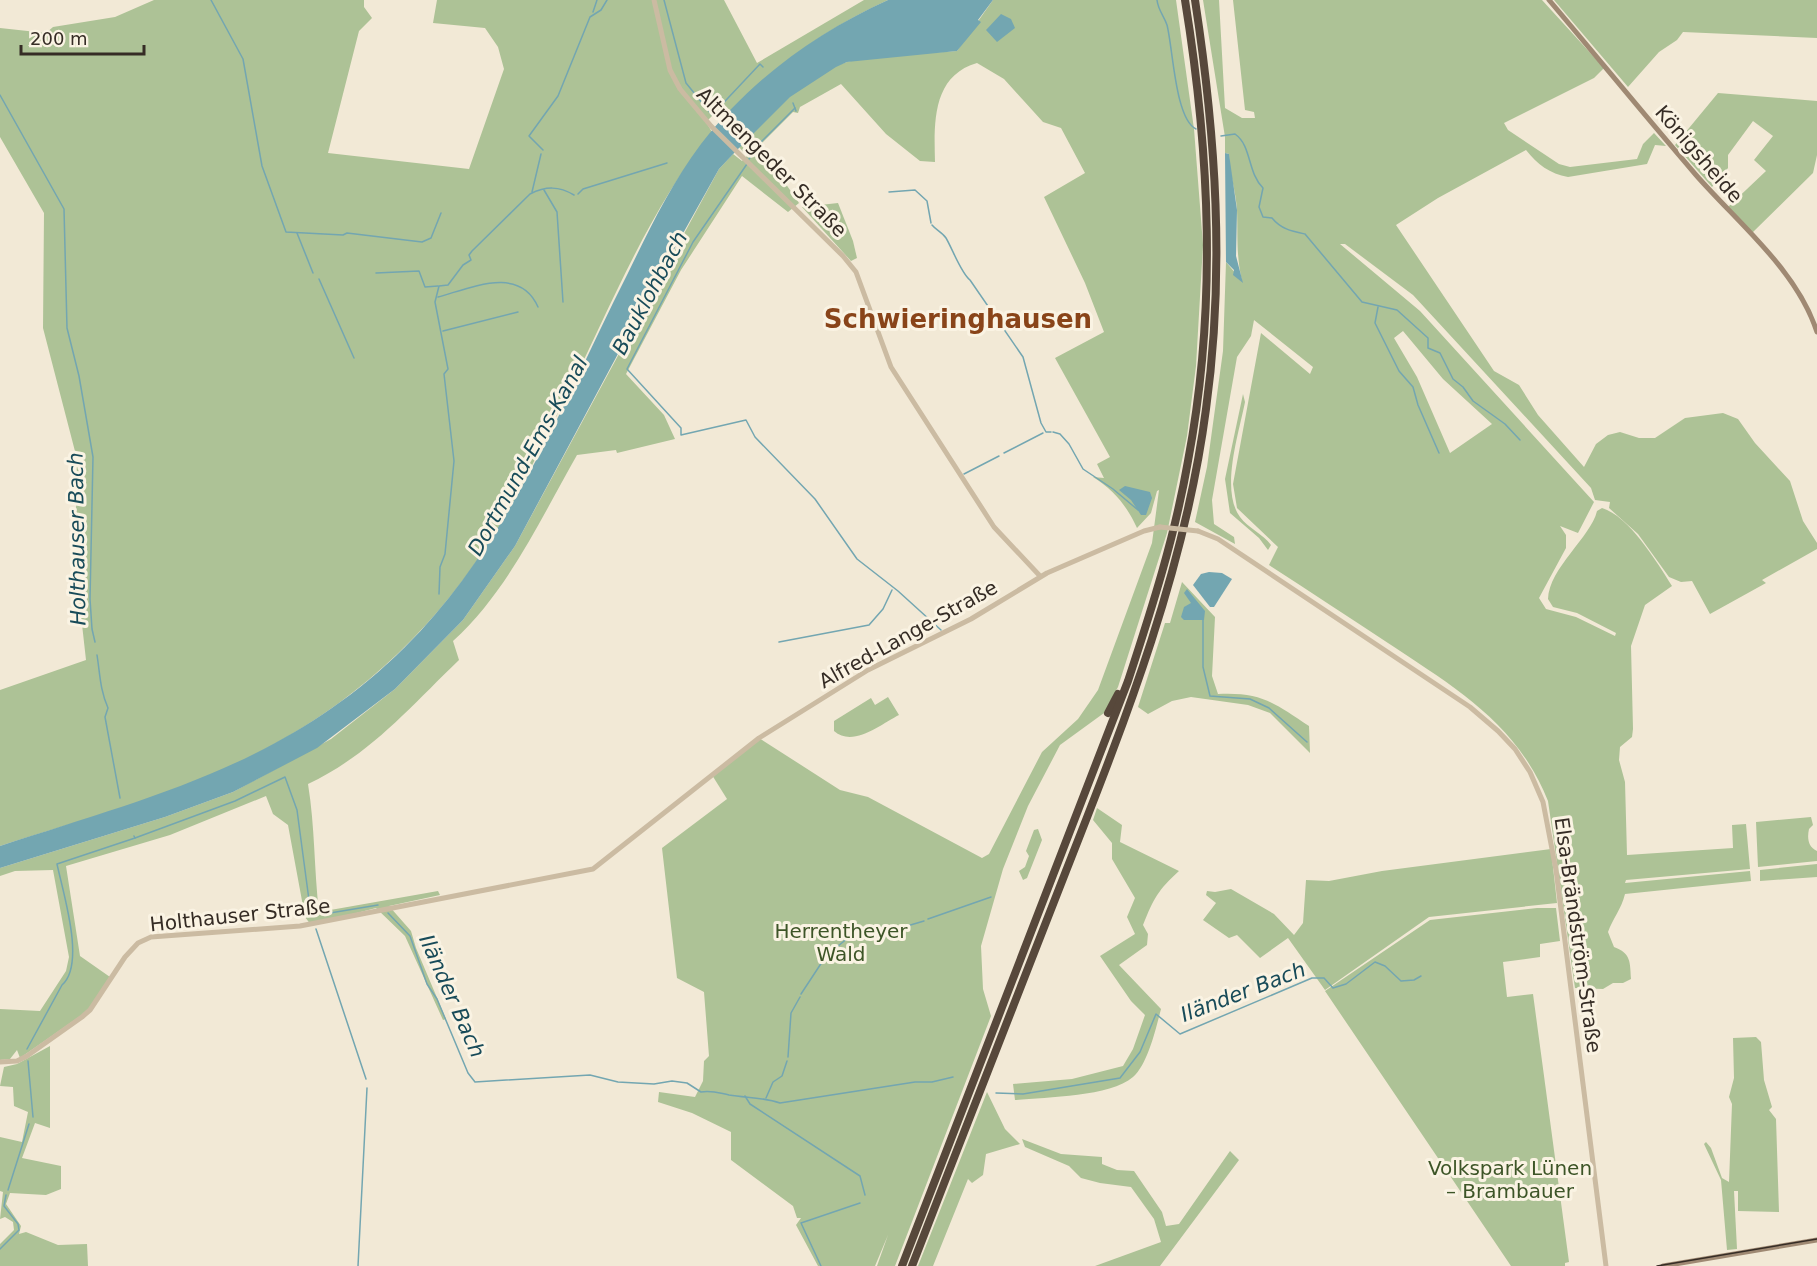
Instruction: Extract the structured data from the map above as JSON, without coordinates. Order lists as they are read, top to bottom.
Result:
{
  "streets": {
    "main road": ["Königsheide"],
    "street": [
      "Altmengeder Straße",
      "Alfred-Lange-Straße",
      "Holthauser Straße",
      "Elsa-Brändström-Straße"
    ]
  },
  "crossings": [
    ["Altmengeder Straße", "Alfred-Lange-Straße"],
    ["Alfred-Lange-Straße", "Holthauser Straße"],
    ["Alfred-Lange-Straße", "Elsa-Brändström-Straße"]
  ],
  "districts": ["Schwieringhausen"],
  "water": [
    "Bauklohbach",
    "Dortmund-Ems-Kanal",
    "Holthauser Bach",
    "Iländer Bach"
  ],
  "parks": ["Herrentheyer Wald", "Volkspark Lünen – Brambauer"],
  "scale_bar": "200 m"
}
